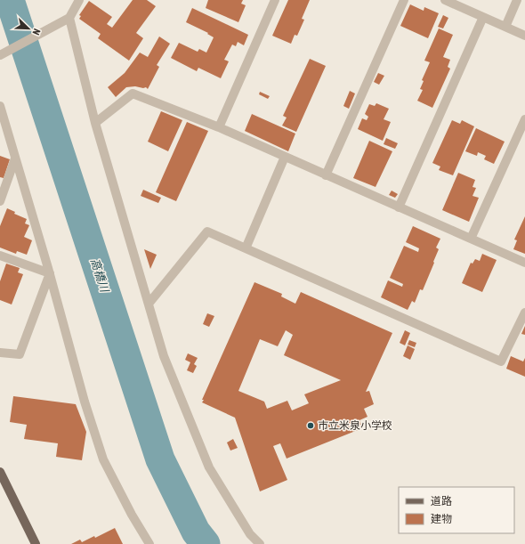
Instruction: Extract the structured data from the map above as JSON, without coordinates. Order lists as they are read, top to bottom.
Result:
{
  "water": ["高橋川"],
  "places": ["市立米泉小学校"],
  "legend": ["道路", "建物"],
  "north": "bottom right"
}
